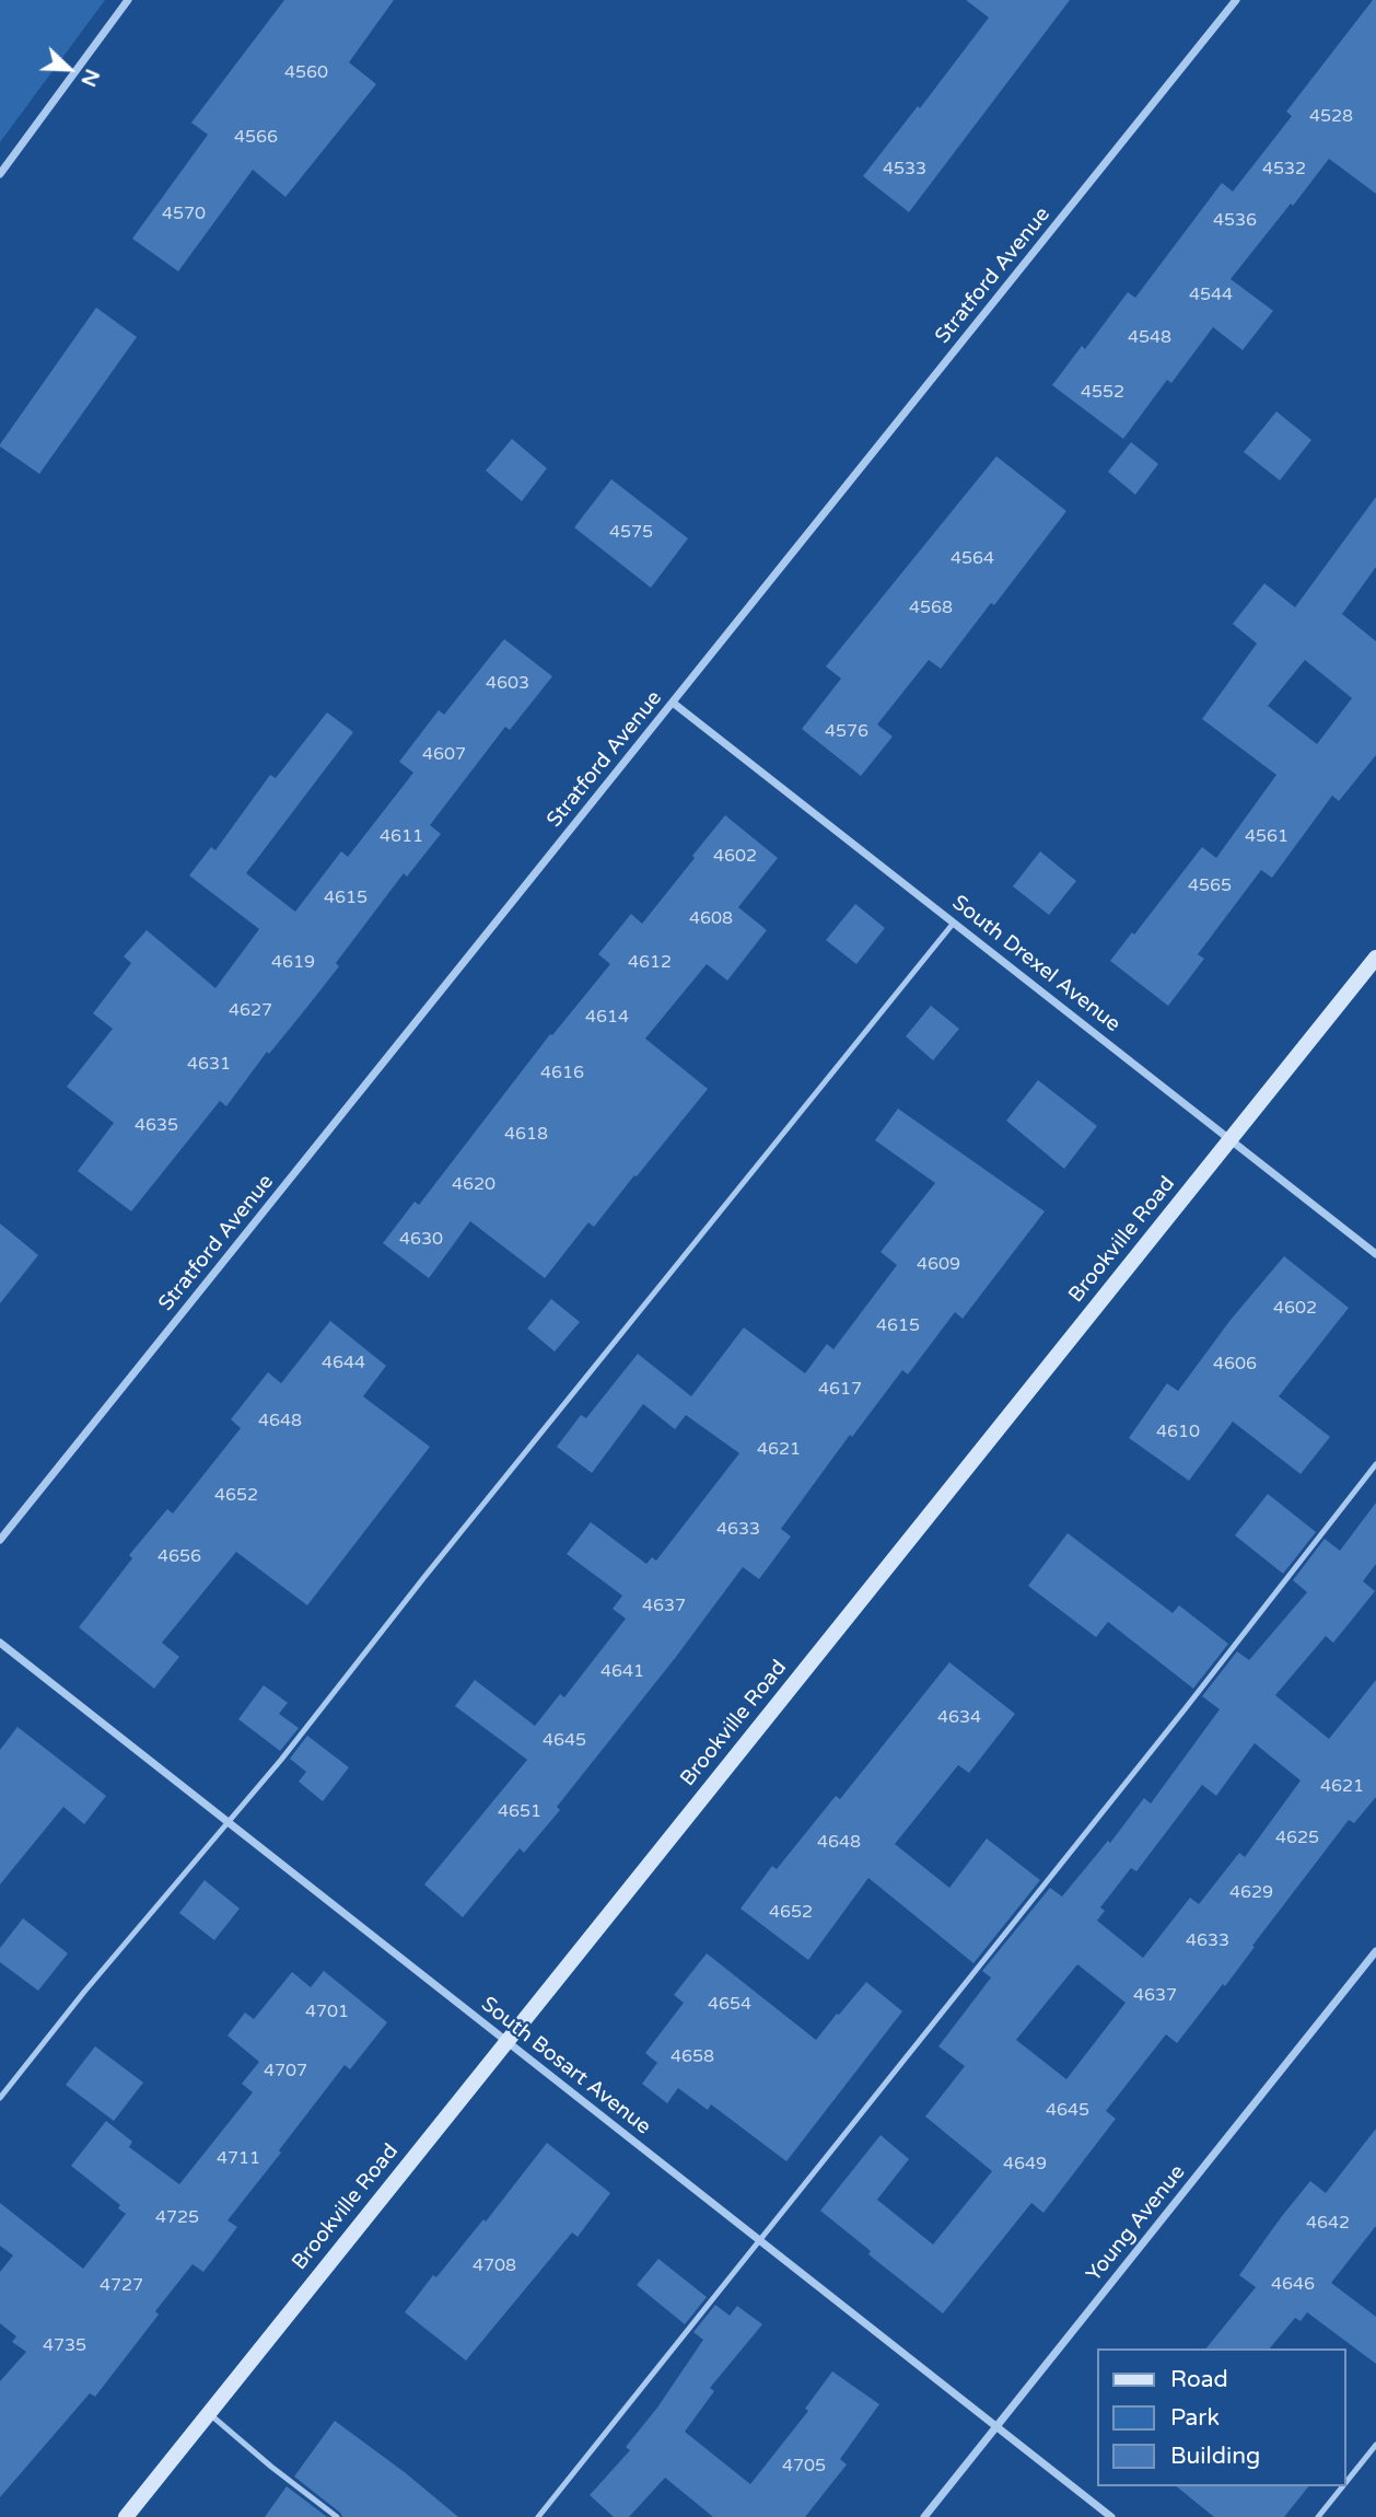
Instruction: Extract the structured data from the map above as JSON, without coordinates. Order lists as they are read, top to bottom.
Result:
{
  "streets": {
    "street": [
      "Stratford Avenue",
      "South Drexel Avenue",
      "Brookville Road",
      "South Bosart Avenue",
      "Young Avenue"
    ]
  },
  "crossings": [
    ["Stratford Avenue", "South Drexel Avenue"],
    ["South Drexel Avenue", "Brookville Road"],
    ["Brookville Road", "South Bosart Avenue"],
    ["South Bosart Avenue", "Young Avenue"]
  ],
  "house_numbers": [
    "4560",
    "4528",
    "4566",
    "4533",
    "4532",
    "4570",
    "4536",
    "4544",
    "4548",
    "4552",
    "4575",
    "4564",
    "4568",
    "4603",
    "4576",
    "4607",
    "4611",
    "4561",
    "4602",
    "4565",
    "4615",
    "4608",
    "4619",
    "4612",
    "4627",
    "4614",
    "4631",
    "4616",
    "4635",
    "4618",
    "4620",
    "4630",
    "4609",
    "4602",
    "4615",
    "4644",
    "4606",
    "4617",
    "4648",
    "4610",
    "4621",
    "4652",
    "4633",
    "4656",
    "4637",
    "4641",
    "4634",
    "4645",
    "4621",
    "4651",
    "4625",
    "4648",
    "4629",
    "4652",
    "4633",
    "4637",
    "4654",
    "4701",
    "4658",
    "4707",
    "4645",
    "4711",
    "4649",
    "4725",
    "4642",
    "4708",
    "4646",
    "4727",
    "4735",
    "4705"
  ],
  "legend": ["Road", "Park", "Building"],
  "north": "bottom right"
}
